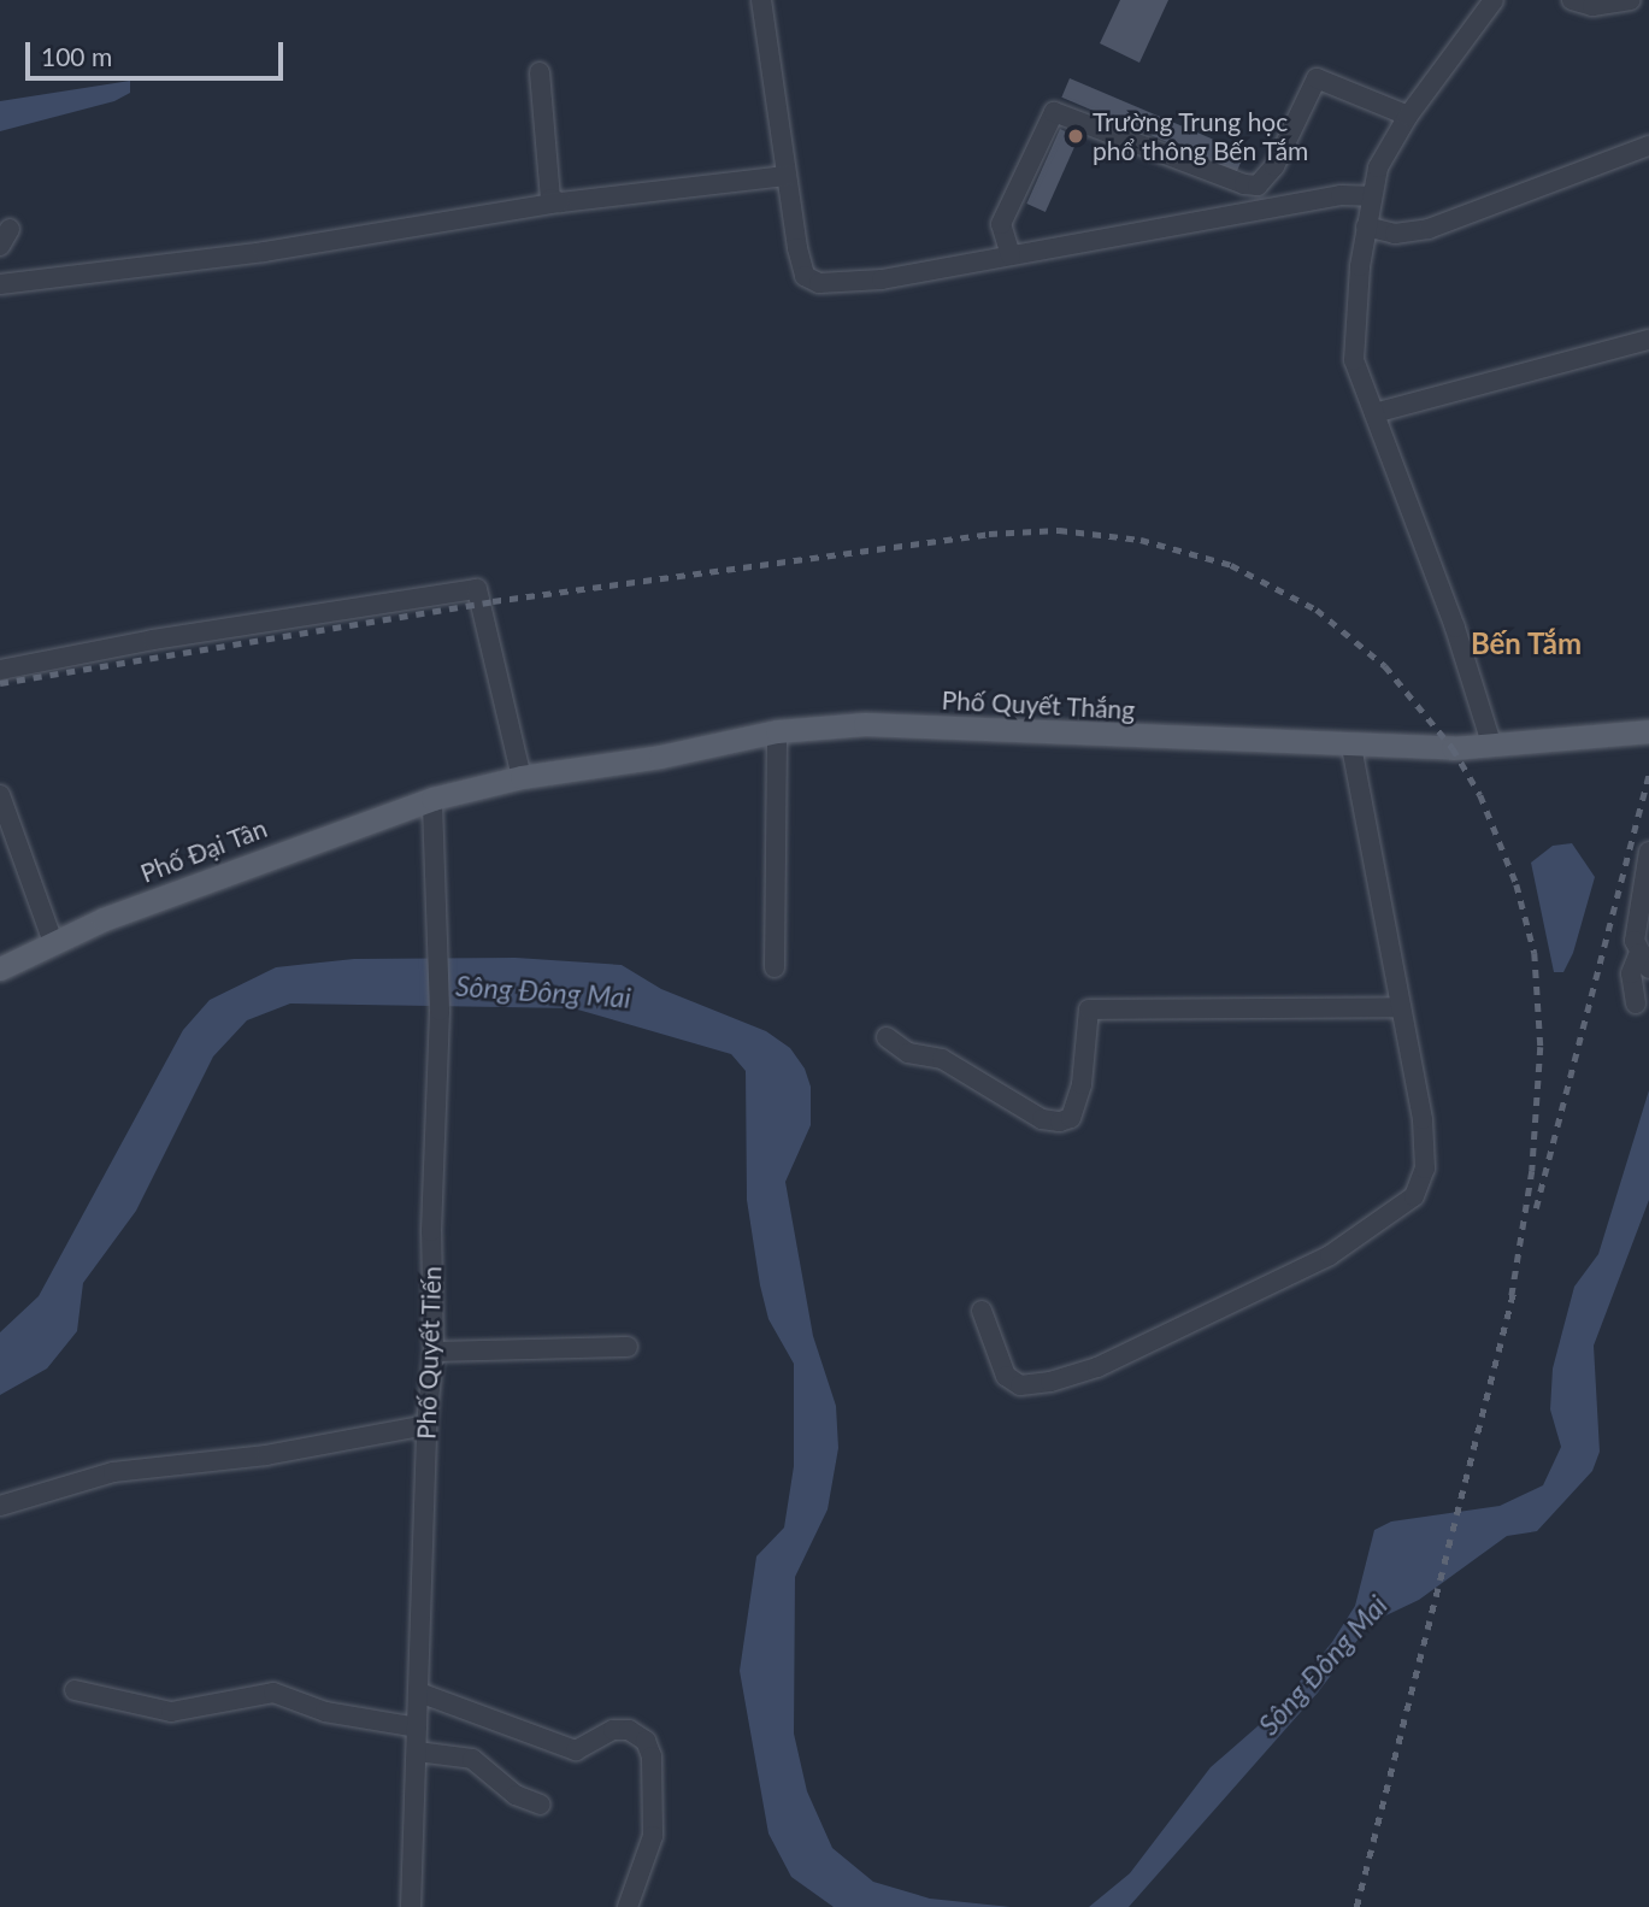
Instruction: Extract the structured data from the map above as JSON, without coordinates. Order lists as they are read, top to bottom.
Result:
{
  "streets": {
    "main road": ["Phố Quyết Thắng", "Phố Đại Tân"],
    "street": ["Phố Quyết Tiến"]
  },
  "crossings": [
    ["Phố Quyết Thắng", "Phố Đại Tân"],
    ["Phố Quyết Thắng", "Phố Quyết Tiến"],
    ["Phố Đại Tân", "Phố Quyết Tiến"]
  ],
  "districts": ["Bến Tắm"],
  "water": ["Sông Đông Mai"],
  "places": ["Trường Trung học phổ thông Bến Tắm"],
  "scale_bar": "100 m"
}
